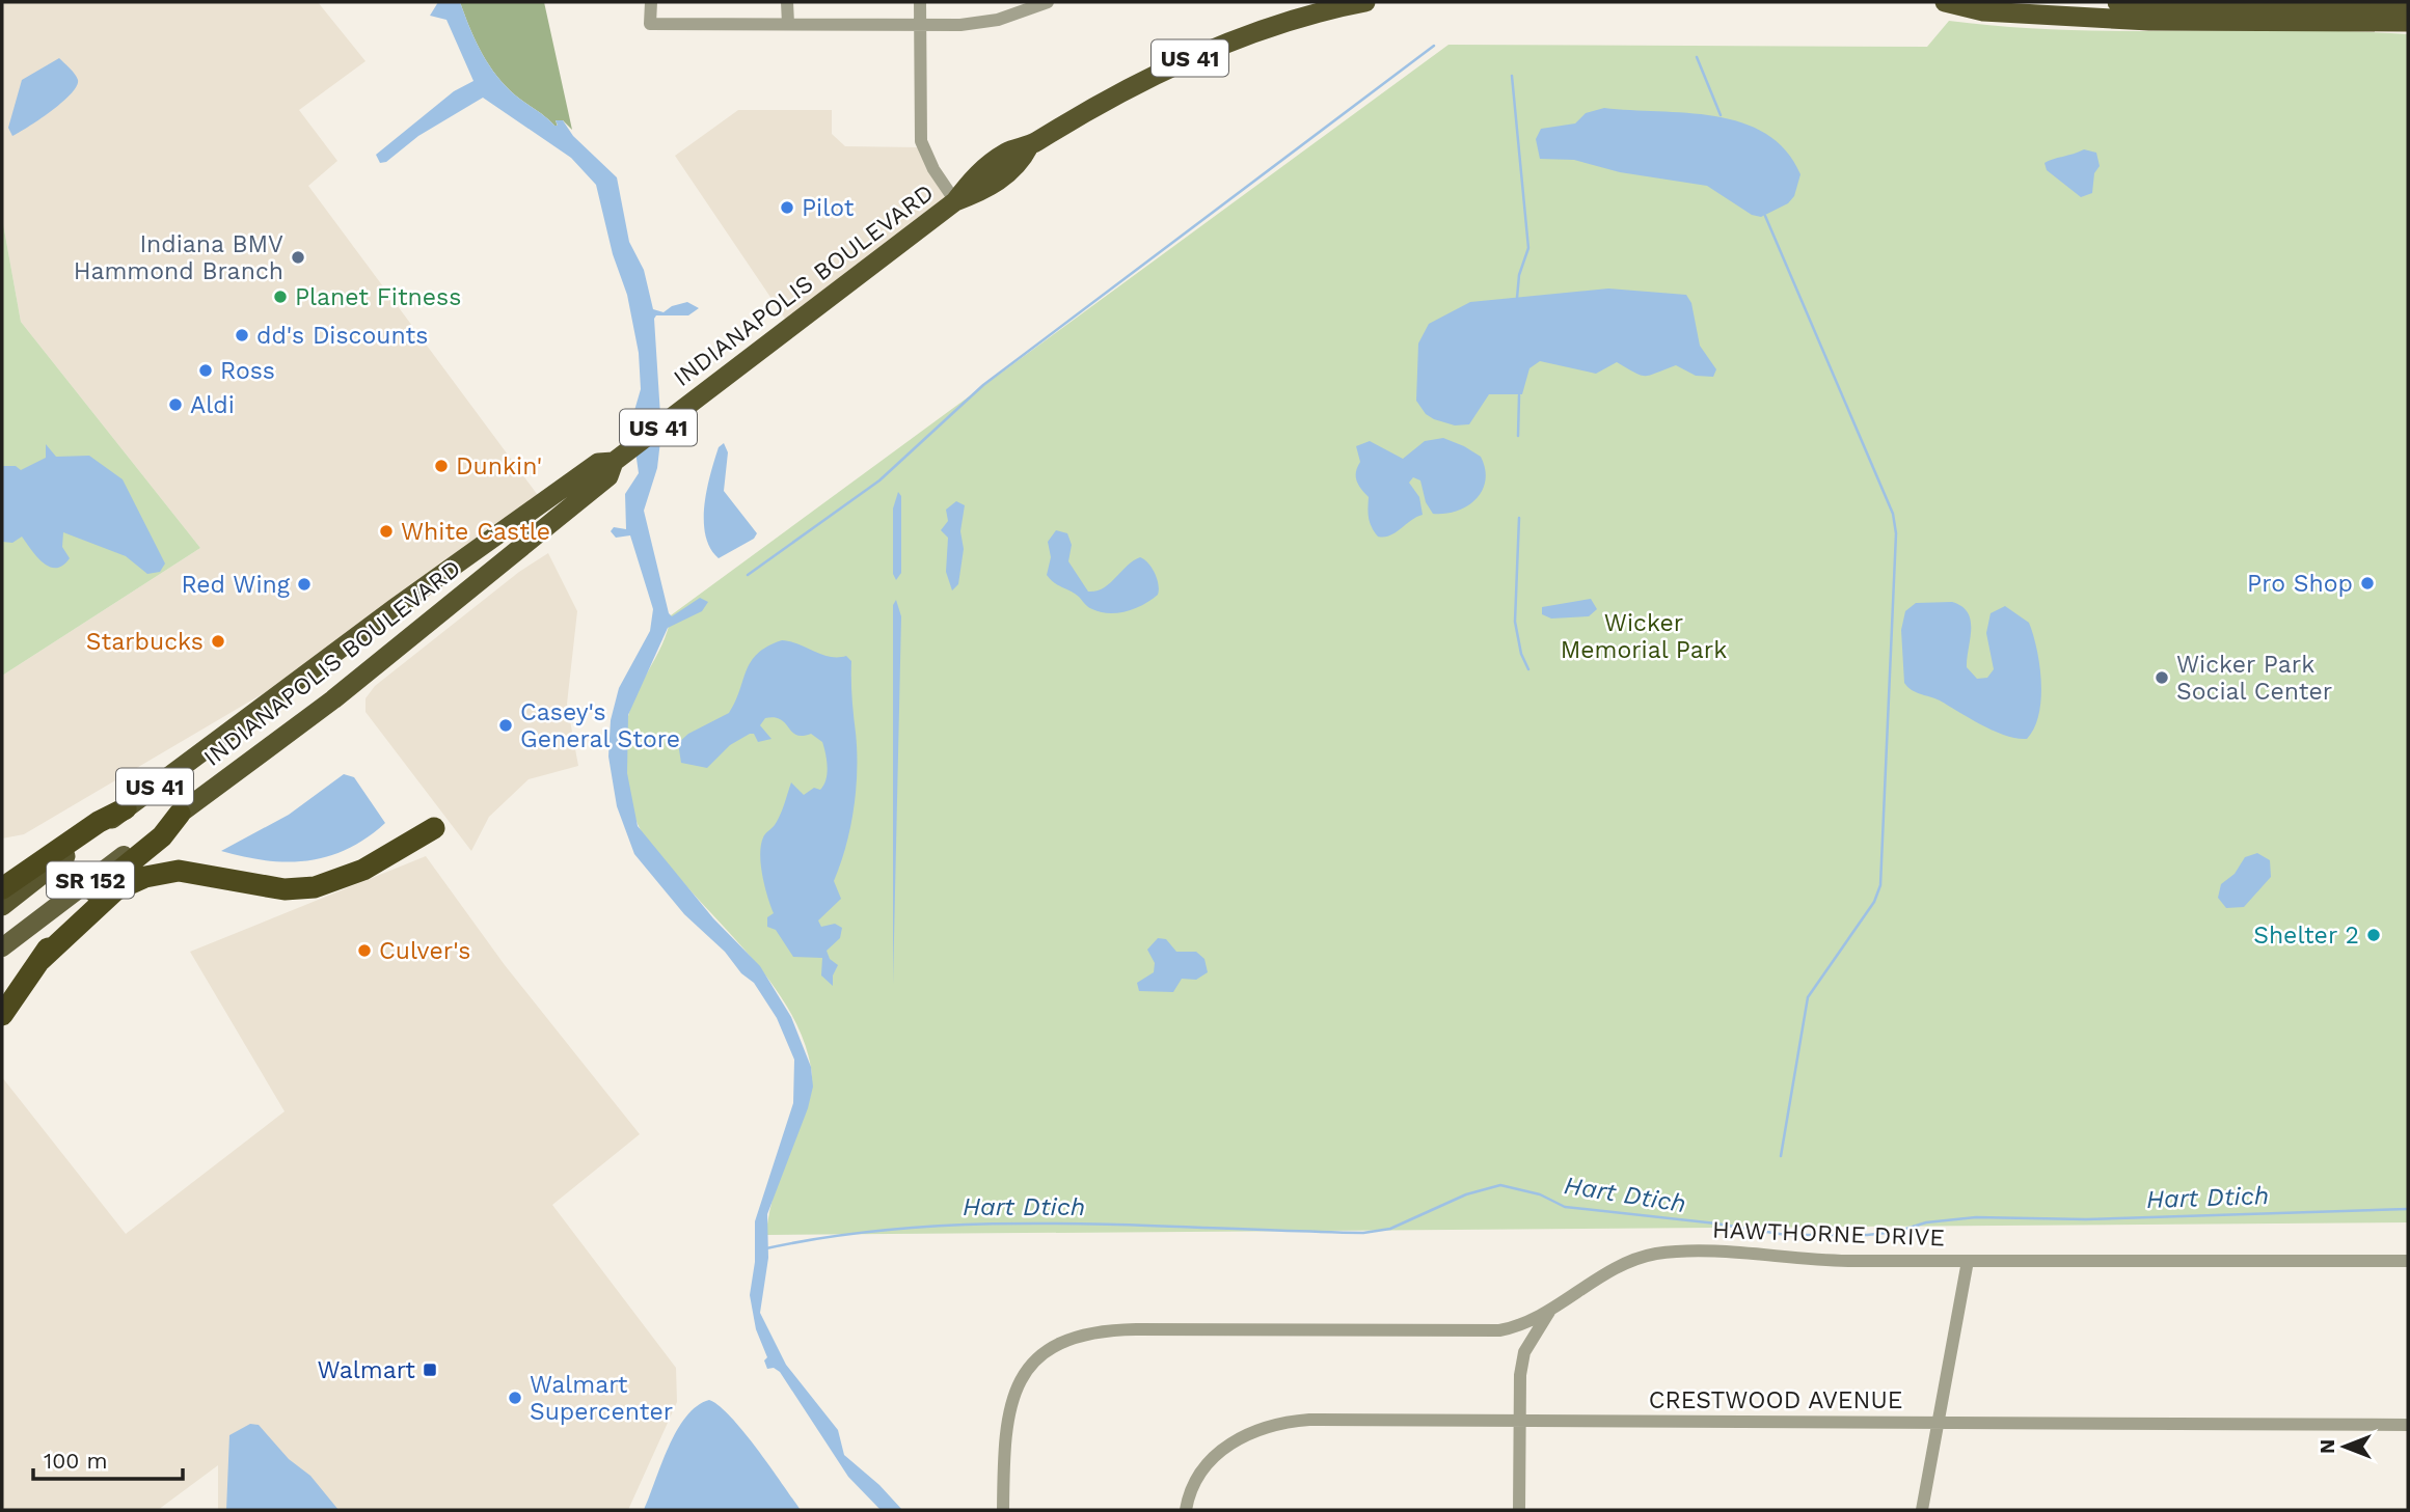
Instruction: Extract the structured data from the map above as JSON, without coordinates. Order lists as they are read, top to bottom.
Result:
{
  "streets": {
    "highway": ["US 41", "INDIANAPOLIS BOULEVARD"],
    "main road": ["SR 152"],
    "street": ["HAWTHORNE DRIVE", "CRESTWOOD AVENUE"]
  },
  "crossings": [
    ["US 41", "INDIANAPOLIS BOULEVARD"]
  ],
  "water": ["Hart Dtich"],
  "parks": ["Wicker Memorial Park"],
  "places": {
    "other": [
      "Pilot",
      "Indiana BMV Hammond Branch",
      "Planet Fitness",
      "dd's Discounts",
      "Ross",
      "Aldi",
      "Dunkin'",
      "White Castle",
      "Pro Shop",
      "Red Wing",
      "Starbucks",
      "Wicker Park Social Center",
      "Casey's General Store",
      "Shelter 2",
      "Culver's",
      "Walmart Supercenter"
    ],
    "transit": ["Walmart"]
  },
  "scale_bar": "100 m",
  "north": "left"
}
